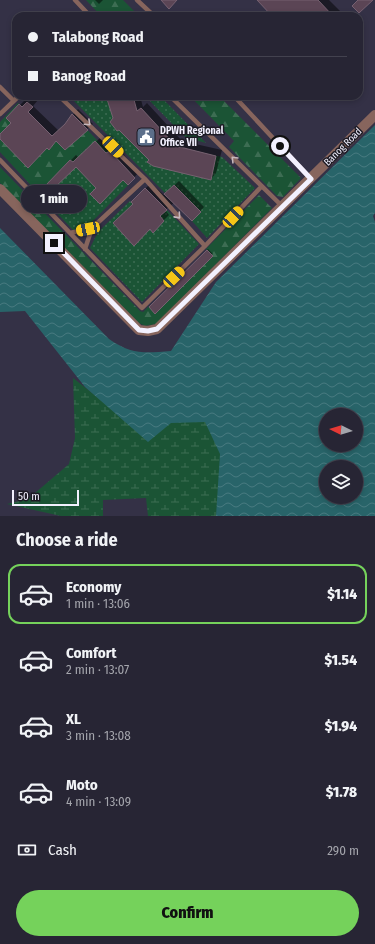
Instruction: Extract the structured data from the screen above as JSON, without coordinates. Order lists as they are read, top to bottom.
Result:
{
  "streets": {
    "street": ["Banog Road"]
  },
  "places": {
    "public building": ["DPWH Regional Office VII"]
  },
  "scale_bar": "50 m",
  "north": "left",
  "page": {
    "banner": ["Talabong Road", "Banog Road"],
    "bubble": "1 min",
    "scale": "50 m",
    "heading": "Choose a ride",
    "list": [
      {
        "name": "Economy",
        "note": "1 min · 13:06",
        "value": "$1.14"
      },
      {
        "name": "Comfort",
        "note": "2 min · 13:07",
        "value": "$1.54"
      },
      {
        "name": "XL",
        "note": "3 min · 13:08",
        "value": "$1.94"
      },
      {
        "name": "Moto",
        "note": "4 min · 13:09",
        "value": "$1.78"
      }
    ],
    "pay": ["Cash", "290 m"],
    "buttons": "Confirm"
  }
}
